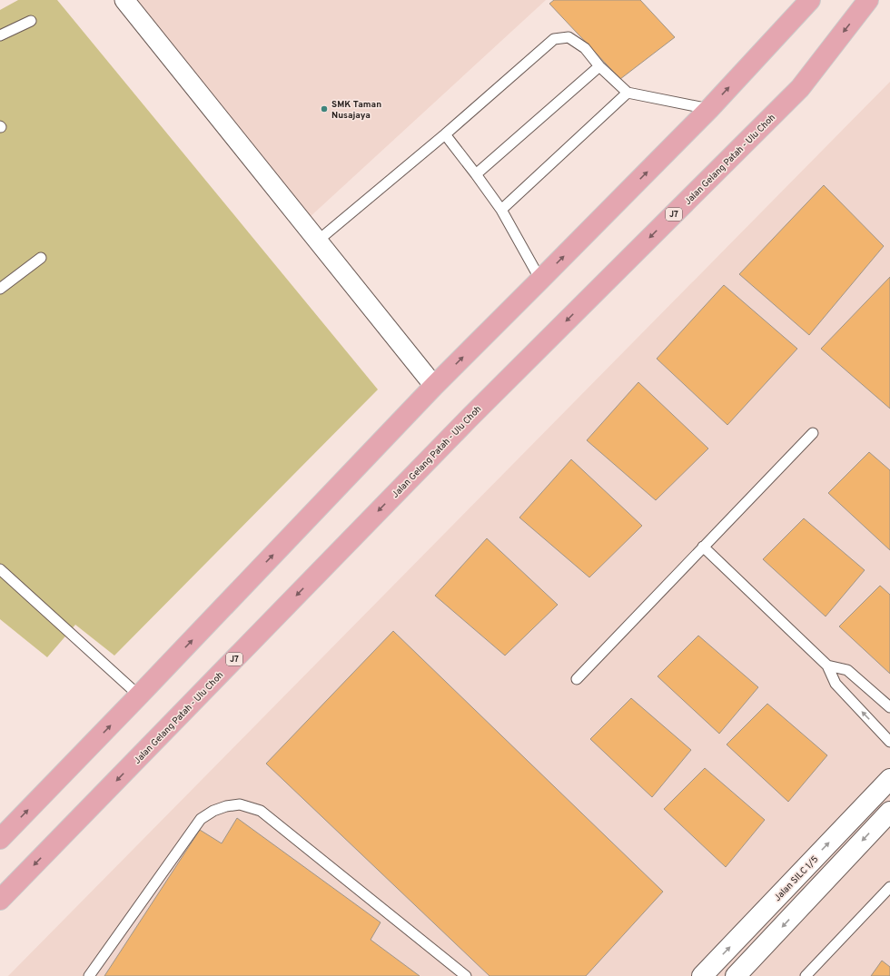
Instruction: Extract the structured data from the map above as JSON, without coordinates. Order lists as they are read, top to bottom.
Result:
{
  "streets": {
    "main road": ["Jalan Gelang Patah - Ulu Choh", "J7"],
    "street": ["Jalan SILC 1/5"]
  },
  "places": ["SMK Taman Nusajaya"]
}
